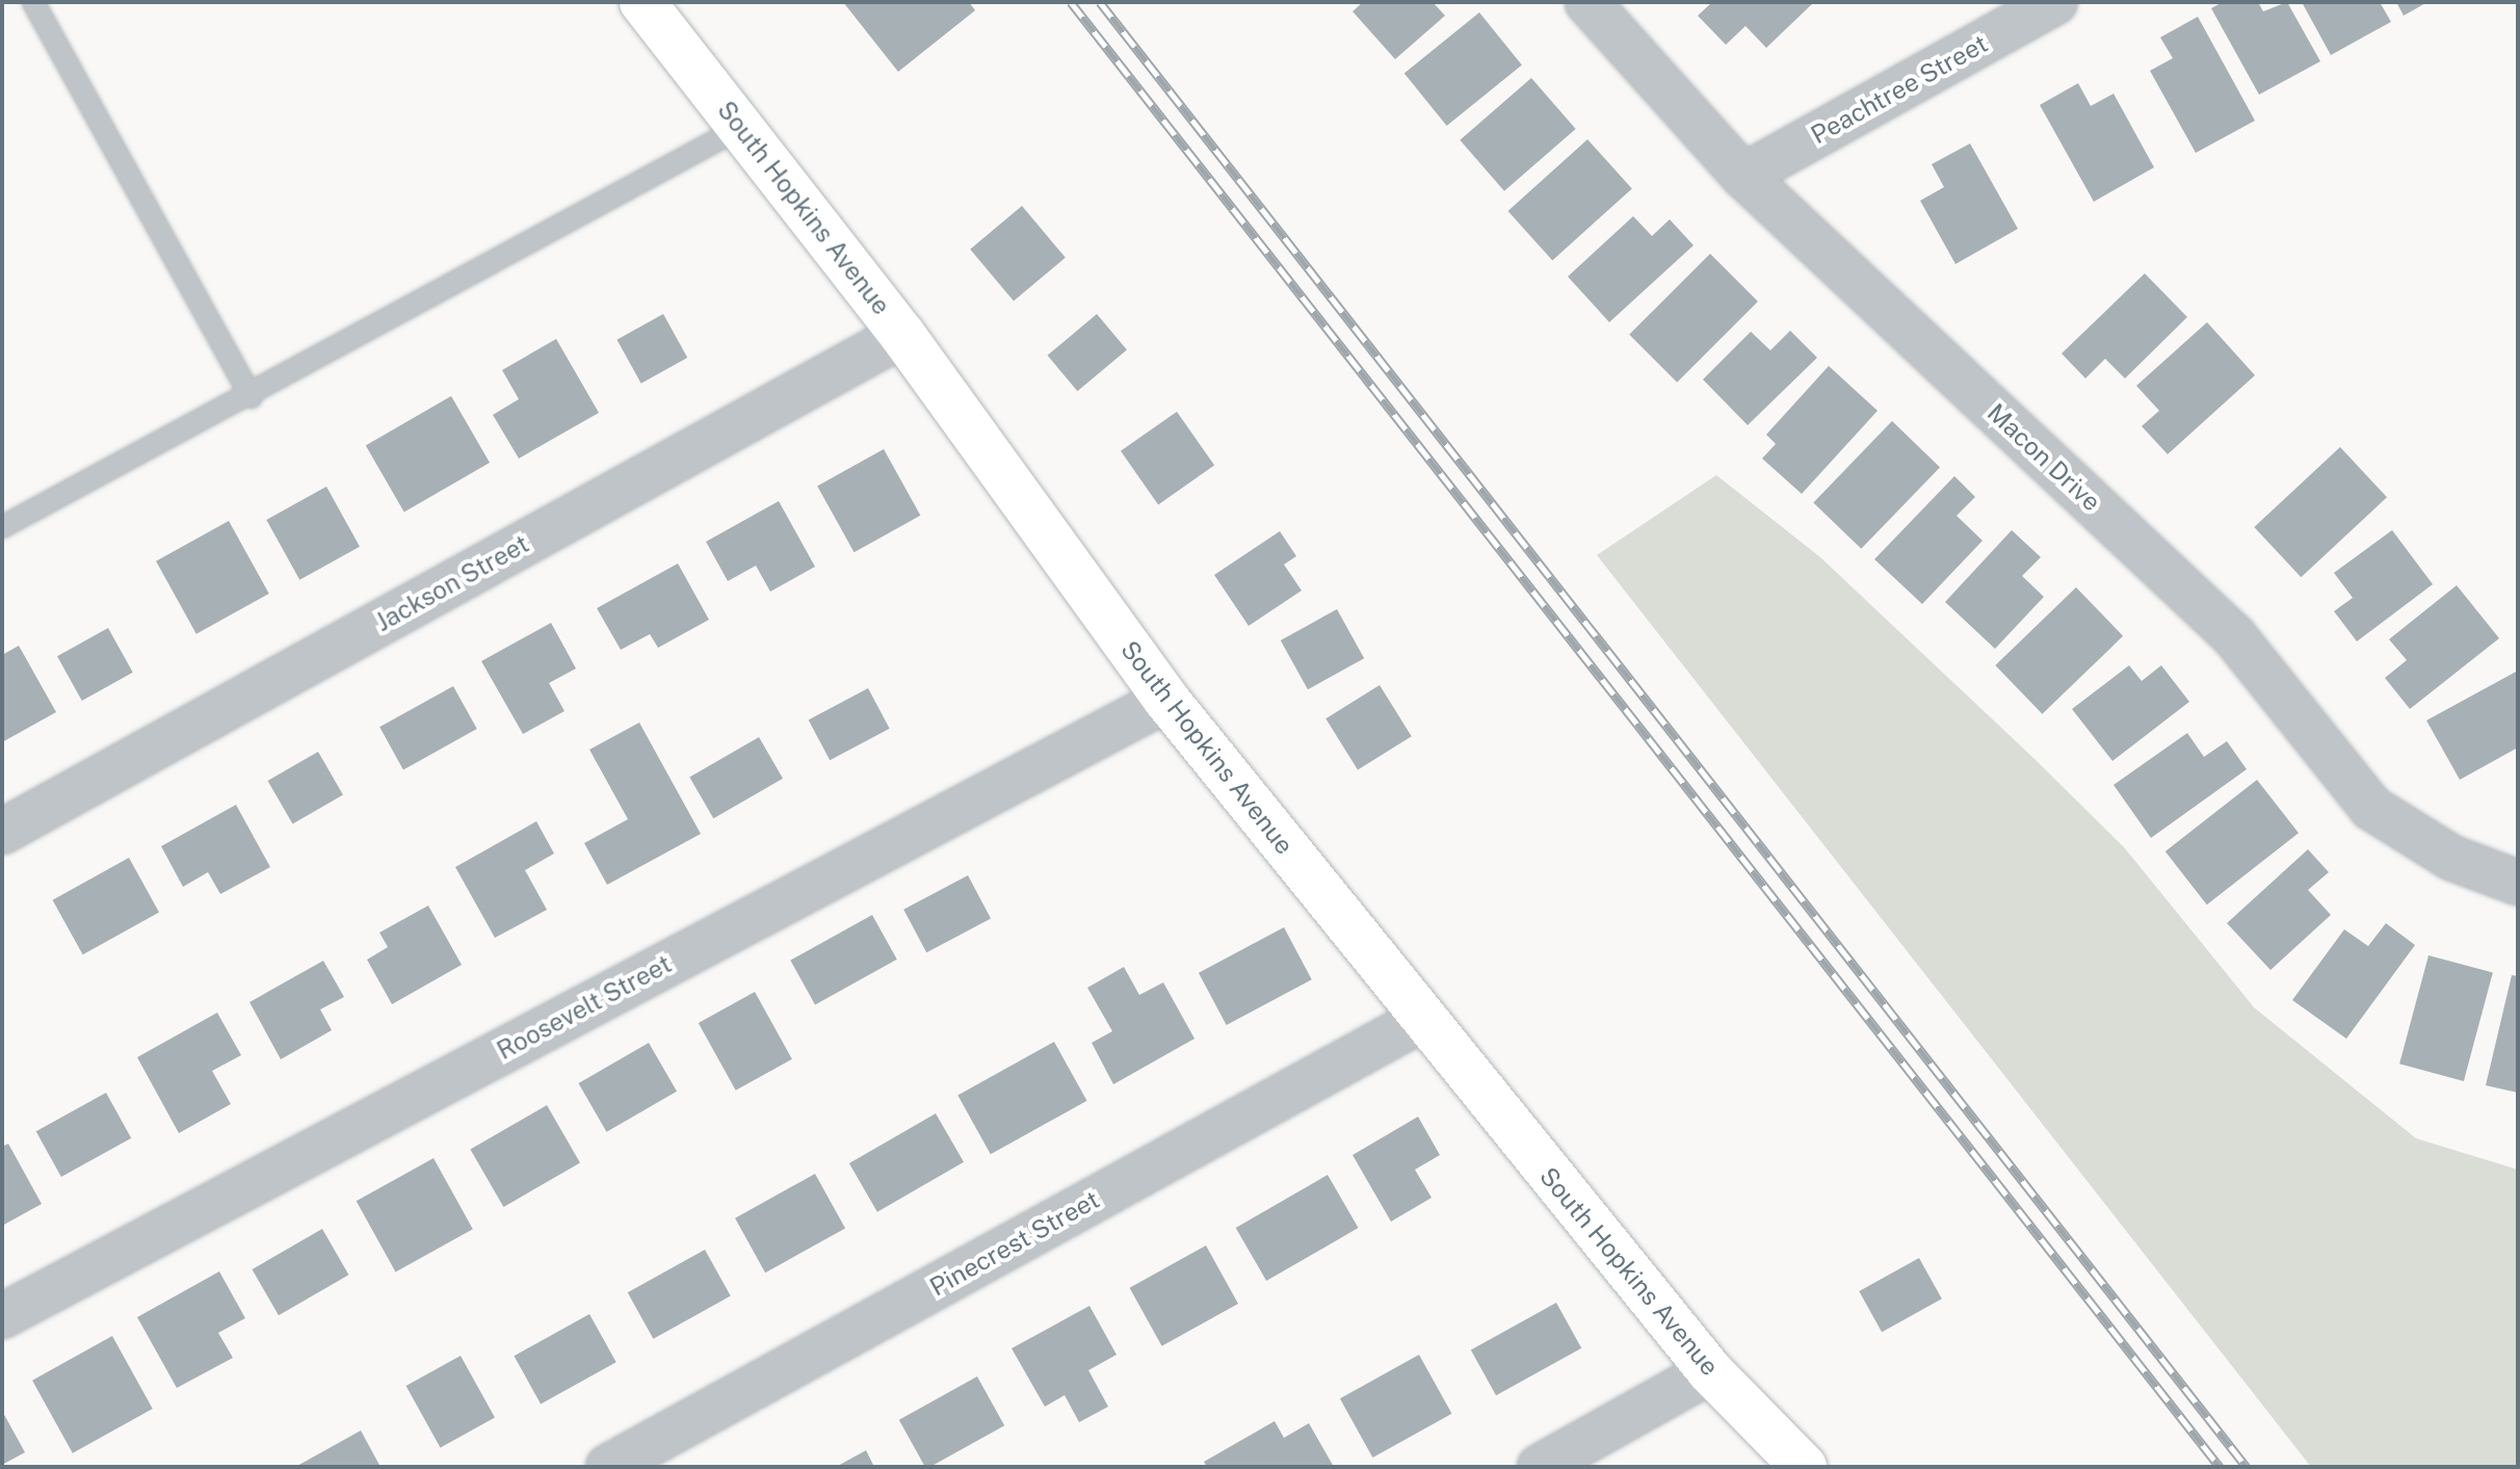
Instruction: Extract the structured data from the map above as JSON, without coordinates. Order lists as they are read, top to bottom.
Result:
{
  "streets": {
    "street": [
      "Peachtree Street",
      "South Hopkins Avenue",
      "Macon Drive",
      "Jackson Street",
      "Roosevelt Street",
      "Pinecrest Street"
    ]
  },
  "crossings": [
    ["Peachtree Street", "Macon Drive"],
    ["South Hopkins Avenue", "Jackson Street"],
    ["South Hopkins Avenue", "Roosevelt Street"],
    ["South Hopkins Avenue", "Pinecrest Street"]
  ]
}
